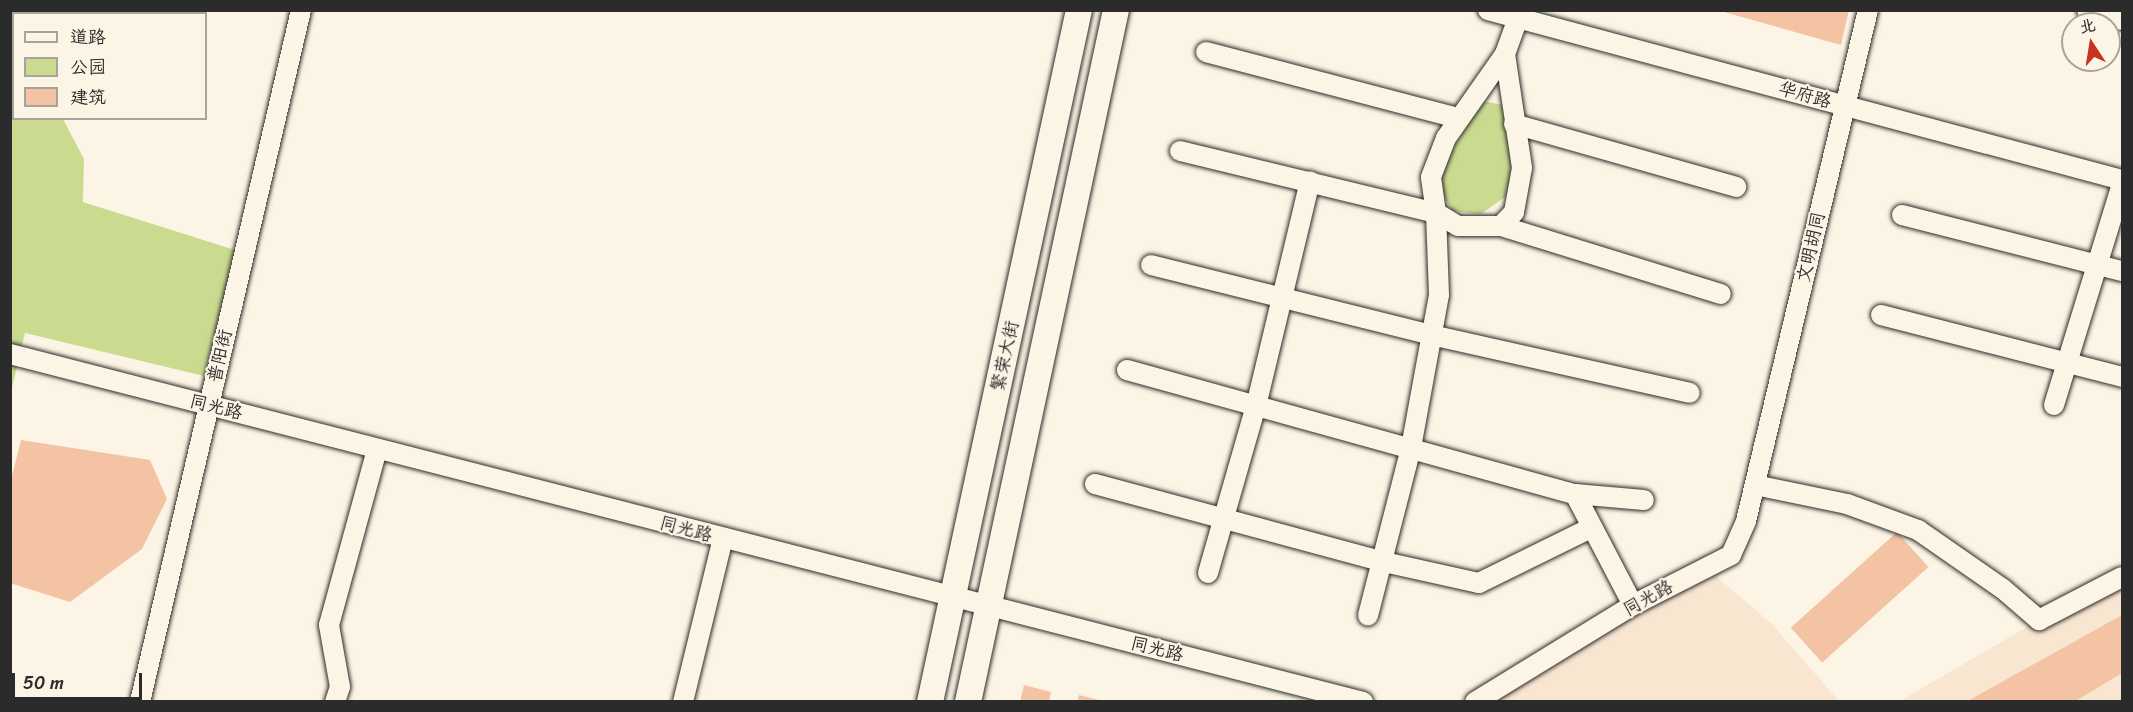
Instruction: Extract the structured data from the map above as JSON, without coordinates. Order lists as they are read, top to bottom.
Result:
{
  "streets": {
    "main road": ["繁荣大街"],
    "street": [
      "华府路",
      "文明胡同",
      "普阳街",
      "同光路"
    ]
  },
  "crossings": [
    ["华府路", "文明胡同"],
    ["文明胡同", "同光路"],
    ["普阳街", "同光路"],
    ["繁荣大街", "同光路"]
  ],
  "legend": ["道路", "公园", "建筑"],
  "scale_bar": "50 m",
  "north": "top"
}
